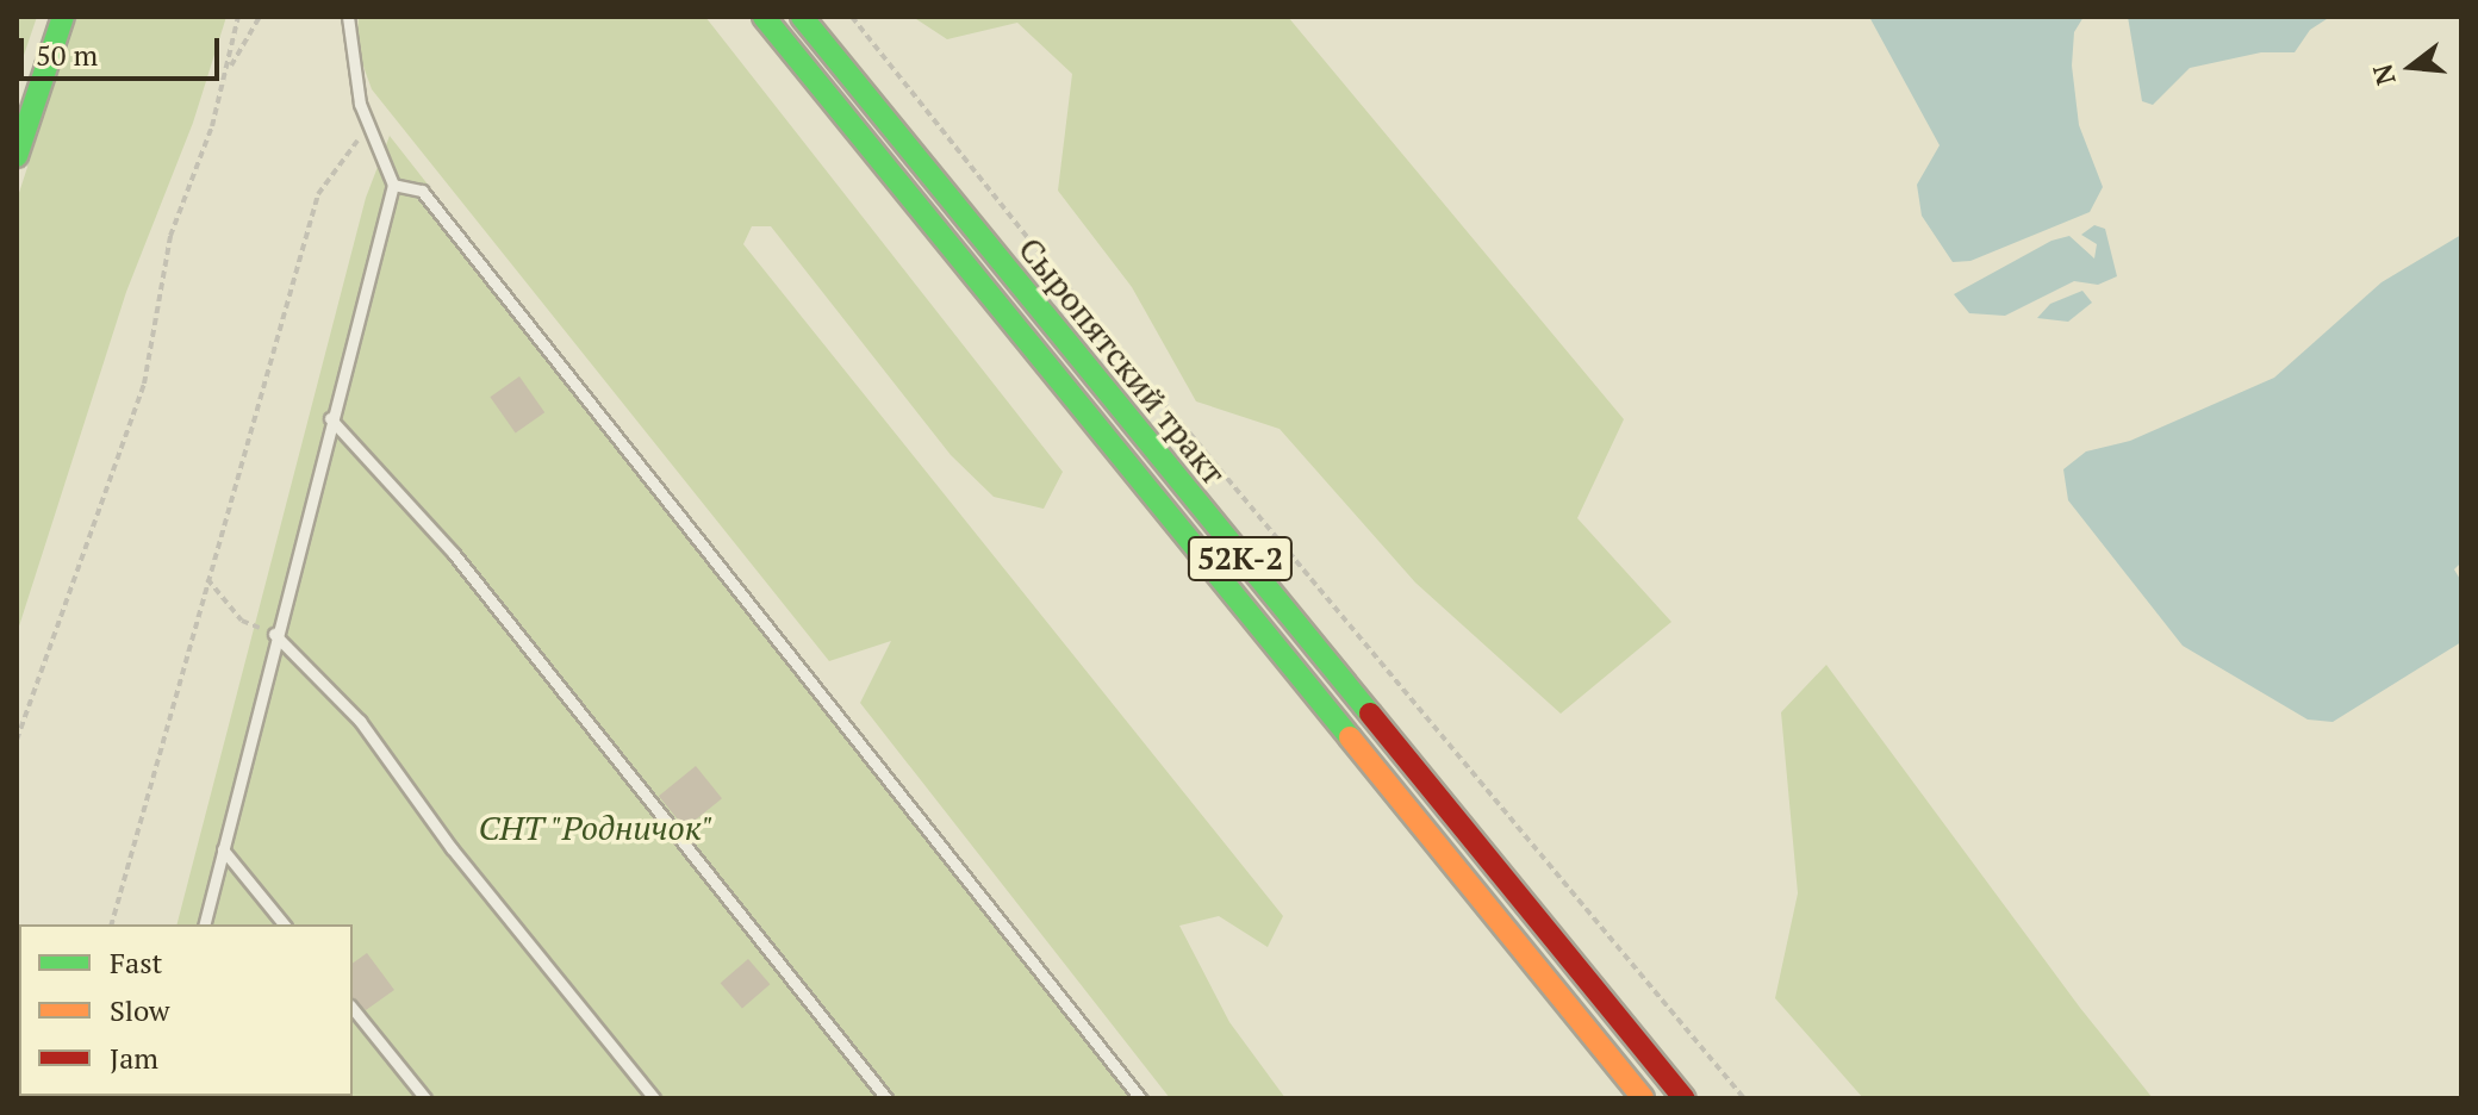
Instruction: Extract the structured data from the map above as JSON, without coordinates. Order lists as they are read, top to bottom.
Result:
{
  "streets": {
    "main road": ["Сыропятский тракт", "52К-2"]
  },
  "parks": ["СНТ \"Родничок\""],
  "legend": ["Fast", "Slow", "Jam"],
  "scale_bar": "50 m",
  "north": "left"
}
